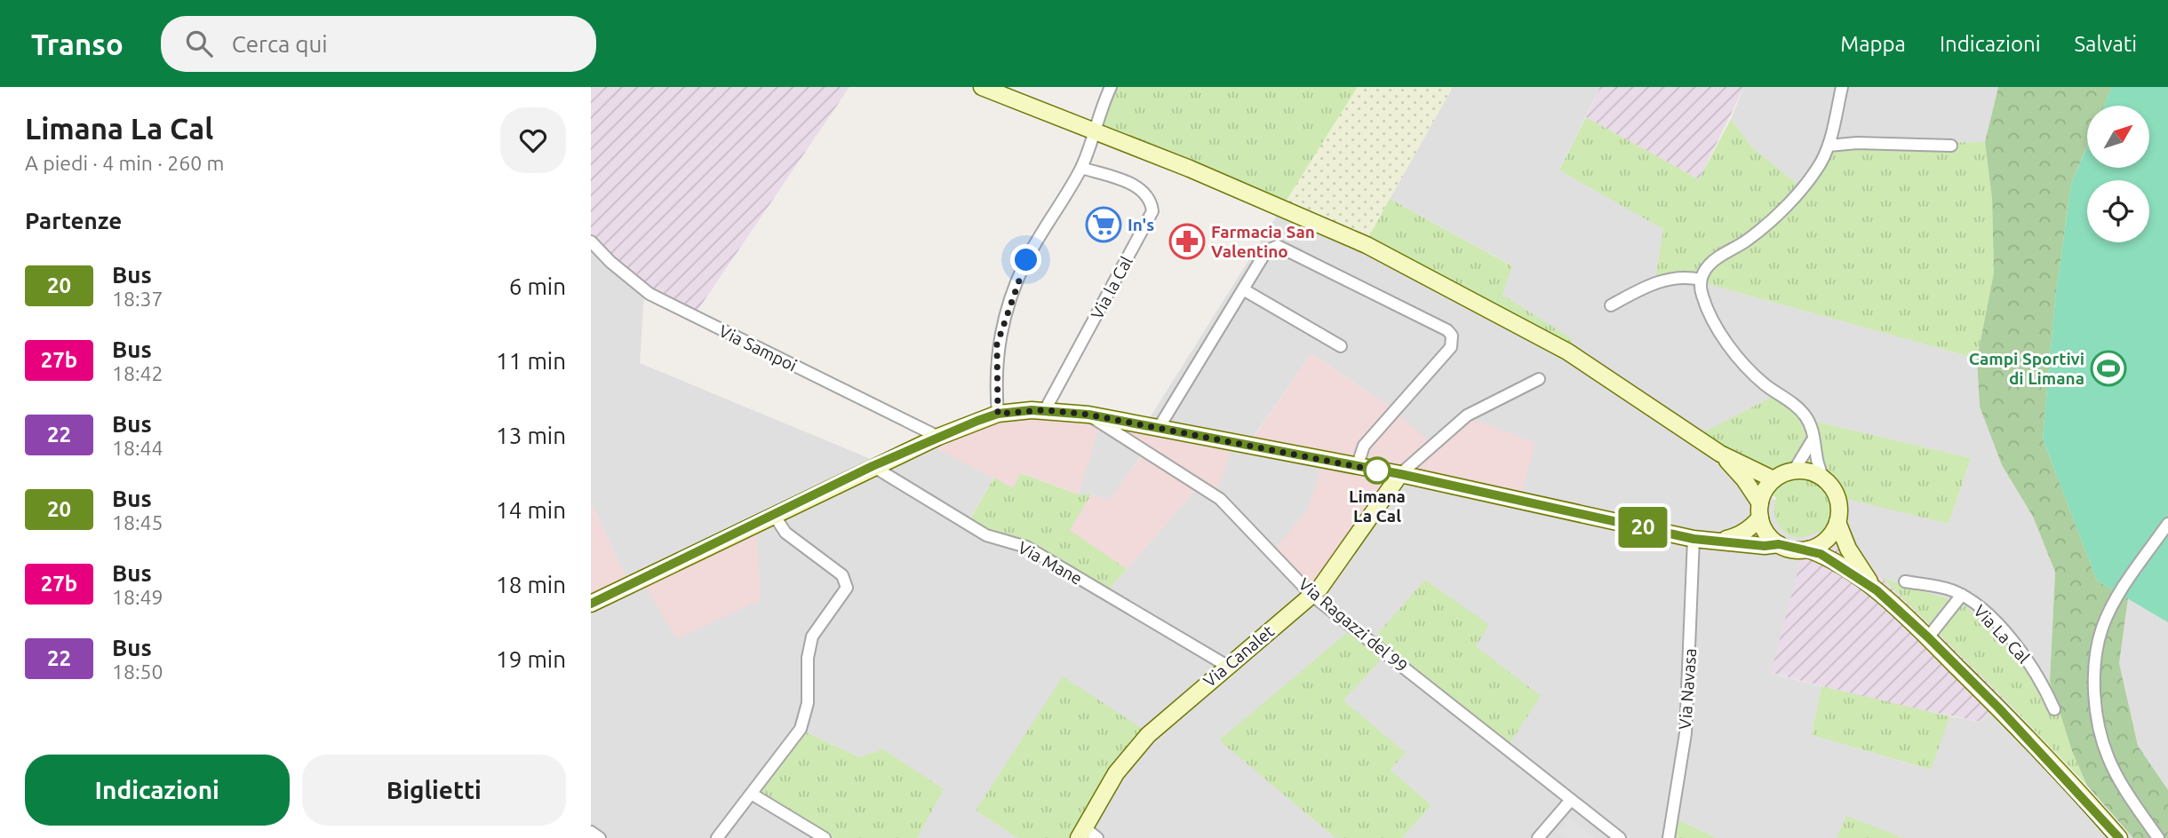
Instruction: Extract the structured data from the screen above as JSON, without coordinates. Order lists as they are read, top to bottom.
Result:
{
  "streets": {
    "street": [
      "Via la Cal",
      "Via Sampoi",
      "Via Mane",
      "Via Ragazzi del 99",
      "Via La Cal",
      "Via Canalet",
      "Via Navasa"
    ]
  },
  "crossings": [
    ["Via Mane", "Via Canalet"],
    ["Via Ragazzi del 99", "Via Canalet"]
  ],
  "places": {
    "supermarket": ["In's"],
    "pharmacy": ["Farmacia San Valentino"],
    "sports": ["Campi Sportivi di Limana"],
    "other": ["Limana La Cal"]
  },
  "lines": ["bus line 20"],
  "north": "top right",
  "page": {
    "header": "Transo",
    "search": "Cerca qui",
    "nav": ["Mappa", "Indicazioni", "Salvati"],
    "heading": [
      ["Limana La Cal", "A piedi · 4 min · 260 m"],
      "Partenze"
    ],
    "on_map": "20",
    "list": [
      {
        "mark": "20",
        "name": "Bus",
        "note": "18:37",
        "value": "6 min"
      },
      {
        "mark": "27b",
        "name": "Bus",
        "note": "18:42",
        "value": "11 min"
      },
      {
        "mark": "22",
        "name": "Bus",
        "note": "18:44",
        "value": "13 min"
      },
      {
        "mark": "20",
        "name": "Bus",
        "note": "18:45",
        "value": "14 min"
      },
      {
        "mark": "27b",
        "name": "Bus",
        "note": "18:49",
        "value": "18 min"
      },
      {
        "mark": "22",
        "name": "Bus",
        "note": "18:50",
        "value": "19 min"
      }
    ],
    "buttons": ["Indicazioni", "Biglietti"]
  }
}
